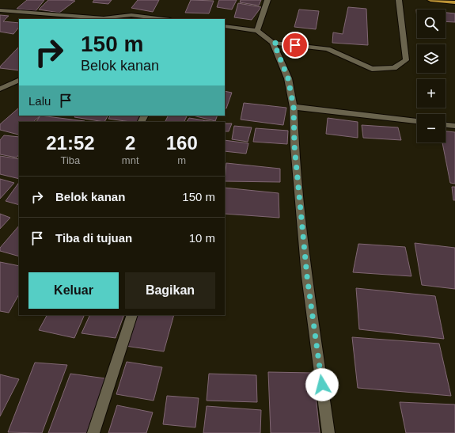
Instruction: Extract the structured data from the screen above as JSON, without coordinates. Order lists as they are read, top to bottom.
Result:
{
  "page": {
    "map_buttons": ["+", "−"],
    "turn": ["150 m", "Belok kanan"],
    "then": "Lalu",
    "eta": [
      "21:52",
      "Tiba",
      "2",
      "mnt",
      "160",
      "m"
    ],
    "list": [
      {
        "name": "Belok kanan",
        "value": "150 m"
      },
      {
        "name": "Tiba di tujuan",
        "value": "10 m"
      }
    ],
    "buttons": ["Keluar", "Bagikan"]
  }
}
